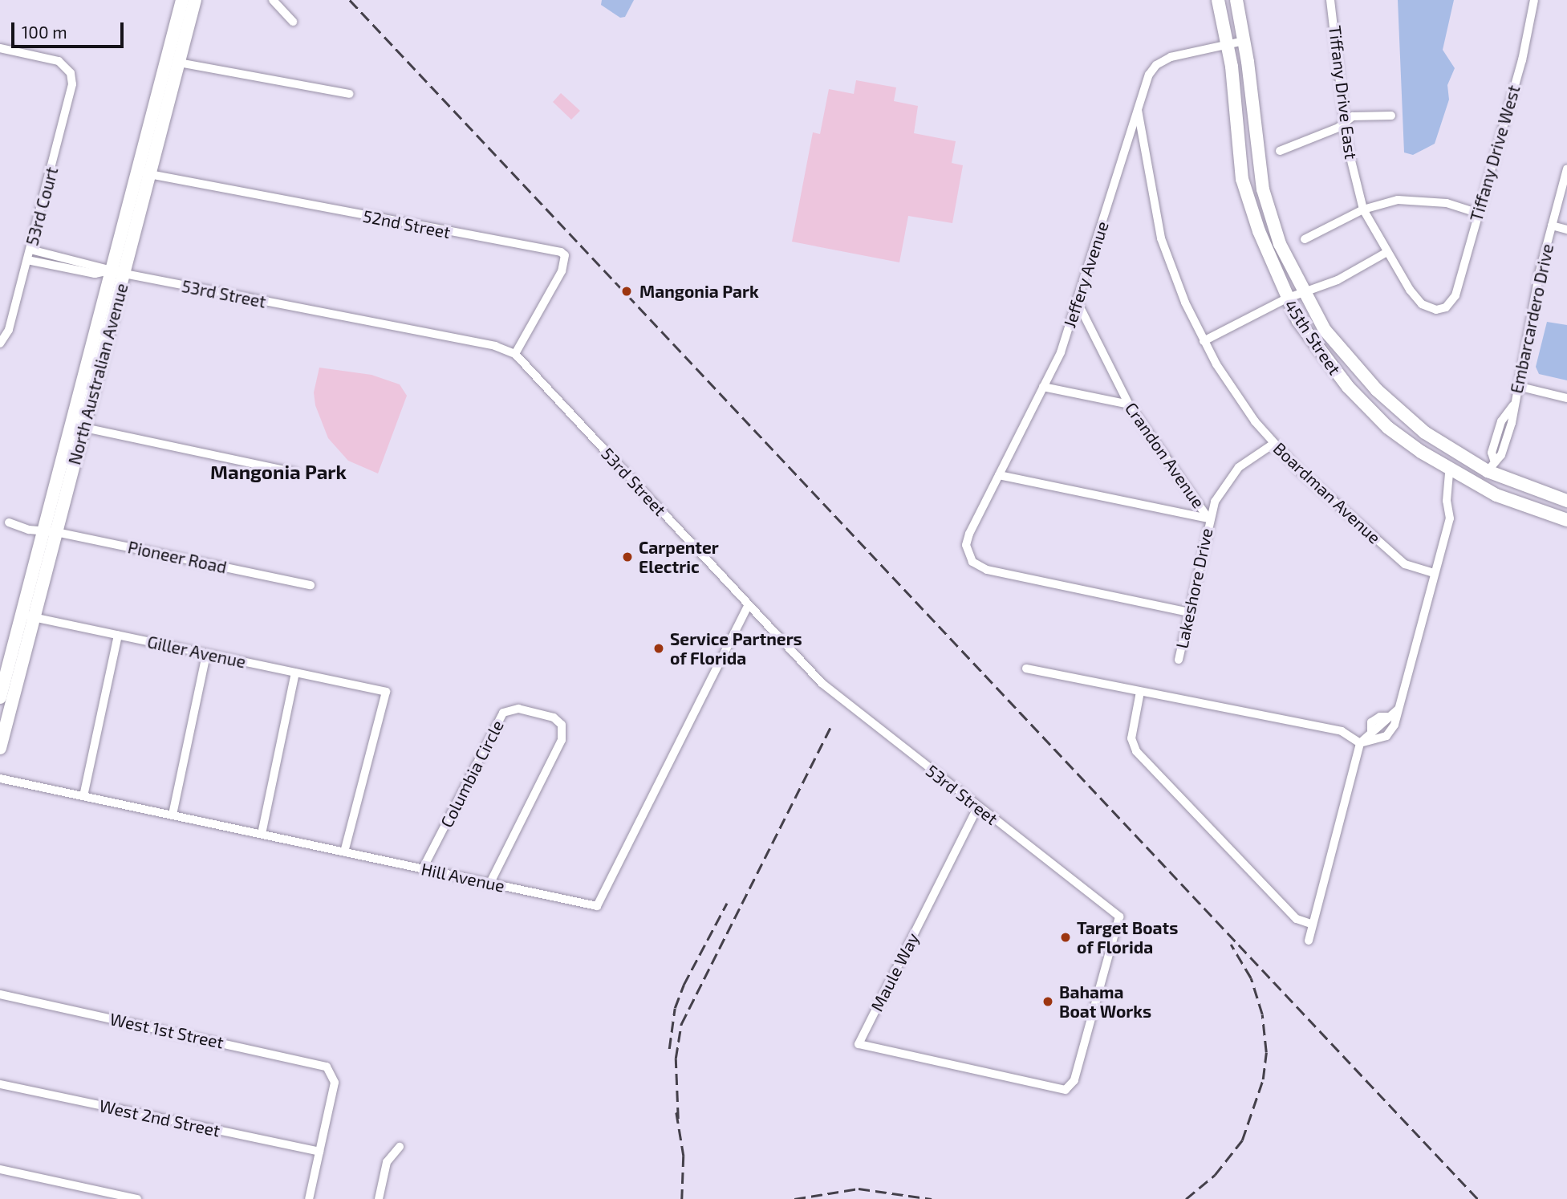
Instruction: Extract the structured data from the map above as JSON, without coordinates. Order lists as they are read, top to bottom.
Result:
{
  "streets": {
    "main road": ["45th Street", "North Australian Avenue"],
    "street": [
      "Tiffany Drive East",
      "Tiffany Drive West",
      "53rd Court",
      "52nd Street",
      "Jeffery Avenue",
      "53rd Street",
      "Embarcardero Drive",
      "Crandon Avenue",
      "Boardman Avenue",
      "Pioneer Road",
      "Lakeshore Drive",
      "Giller Avenue",
      "Columbia Circle",
      "Hill Avenue",
      "Maule Way",
      "West 1st Street",
      "West 2nd Street"
    ]
  },
  "crossings": [
    ["Tiffany Drive East", "Tiffany Drive West"],
    ["53rd Court", "53rd Street"],
    ["52nd Street", "53rd Street"],
    ["52nd Street", "North Australian Avenue"],
    ["Jeffery Avenue", "45th Street"],
    ["Jeffery Avenue", "Crandon Avenue"],
    ["Jeffery Avenue", "Boardman Avenue"],
    ["Jeffery Avenue", "Lakeshore Drive"],
    ["53rd Street", "North Australian Avenue"],
    ["53rd Street", "Hill Avenue"],
    ["53rd Street", "Maule Way"],
    ["Embarcardero Drive", "45th Street"],
    ["North Australian Avenue", "Pioneer Road"],
    ["North Australian Avenue", "Giller Avenue"],
    ["Crandon Avenue", "Lakeshore Drive"],
    ["Boardman Avenue", "Lakeshore Drive"],
    ["Giller Avenue", "Hill Avenue"],
    ["Columbia Circle", "Hill Avenue"],
    ["West 1st Street", "West 2nd Street"]
  ],
  "districts": ["Mangonia Park"],
  "places": [
    "Mangonia Park",
    "Carpenter Electric",
    "Service Partners of Florida",
    "Target Boats of Florida",
    "Bahama Boat Works"
  ],
  "scale_bar": "100 m"
}
